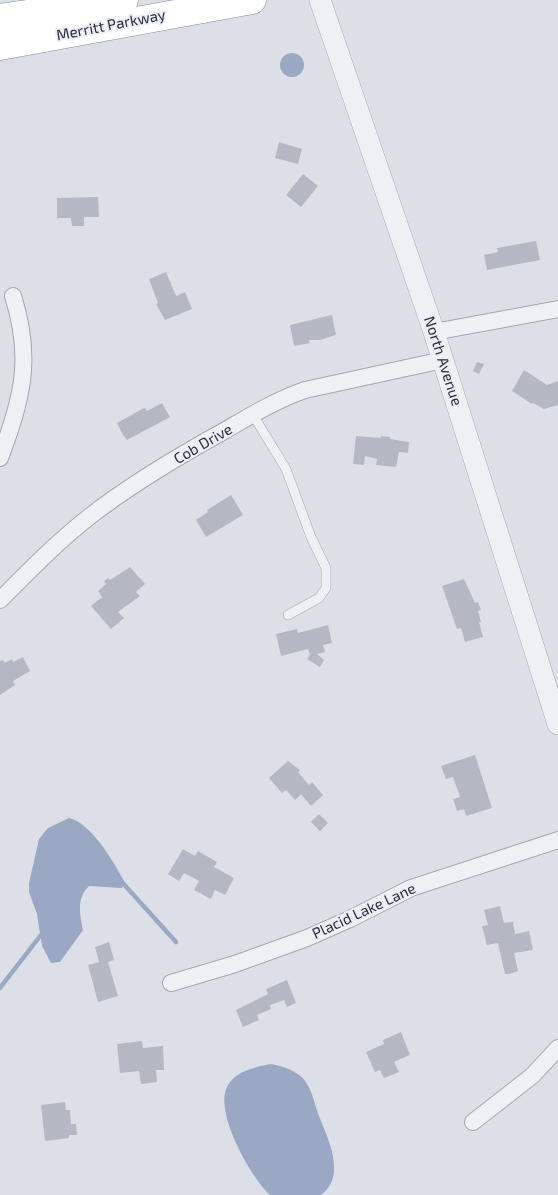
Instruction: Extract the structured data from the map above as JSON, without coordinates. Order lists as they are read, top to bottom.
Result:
{
  "streets": {
    "highway": ["Merritt Parkway"],
    "street": ["North Avenue", "Cob Drive", "Placid Lake Lane"]
  },
  "crossings": [
    ["North Avenue", "Cob Drive"]
  ]
}
